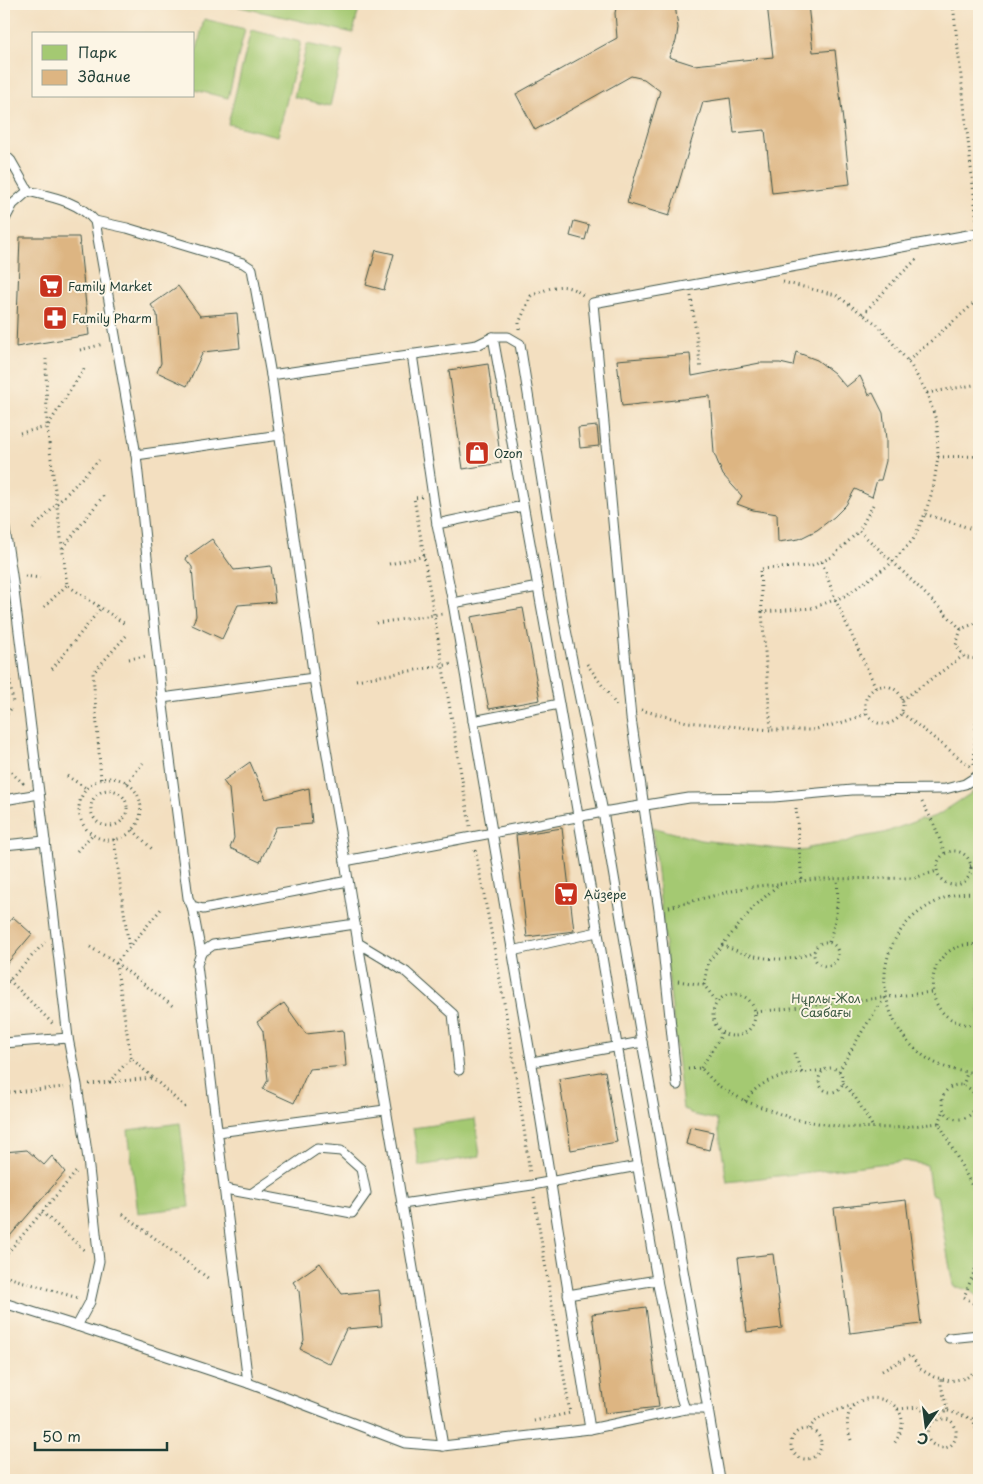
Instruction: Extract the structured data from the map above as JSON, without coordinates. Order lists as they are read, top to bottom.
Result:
{
  "parks": ["Нұрлы-Жол Саябағы"],
  "places": {
    "supermarket": ["Family Market", "Айзере"],
    "pharmacy": ["Family Pharm"],
    "shop": ["Ozon"]
  },
  "legend": ["Парк", "Здание"],
  "scale_bar": "50 m",
  "north": "bottom"
}
